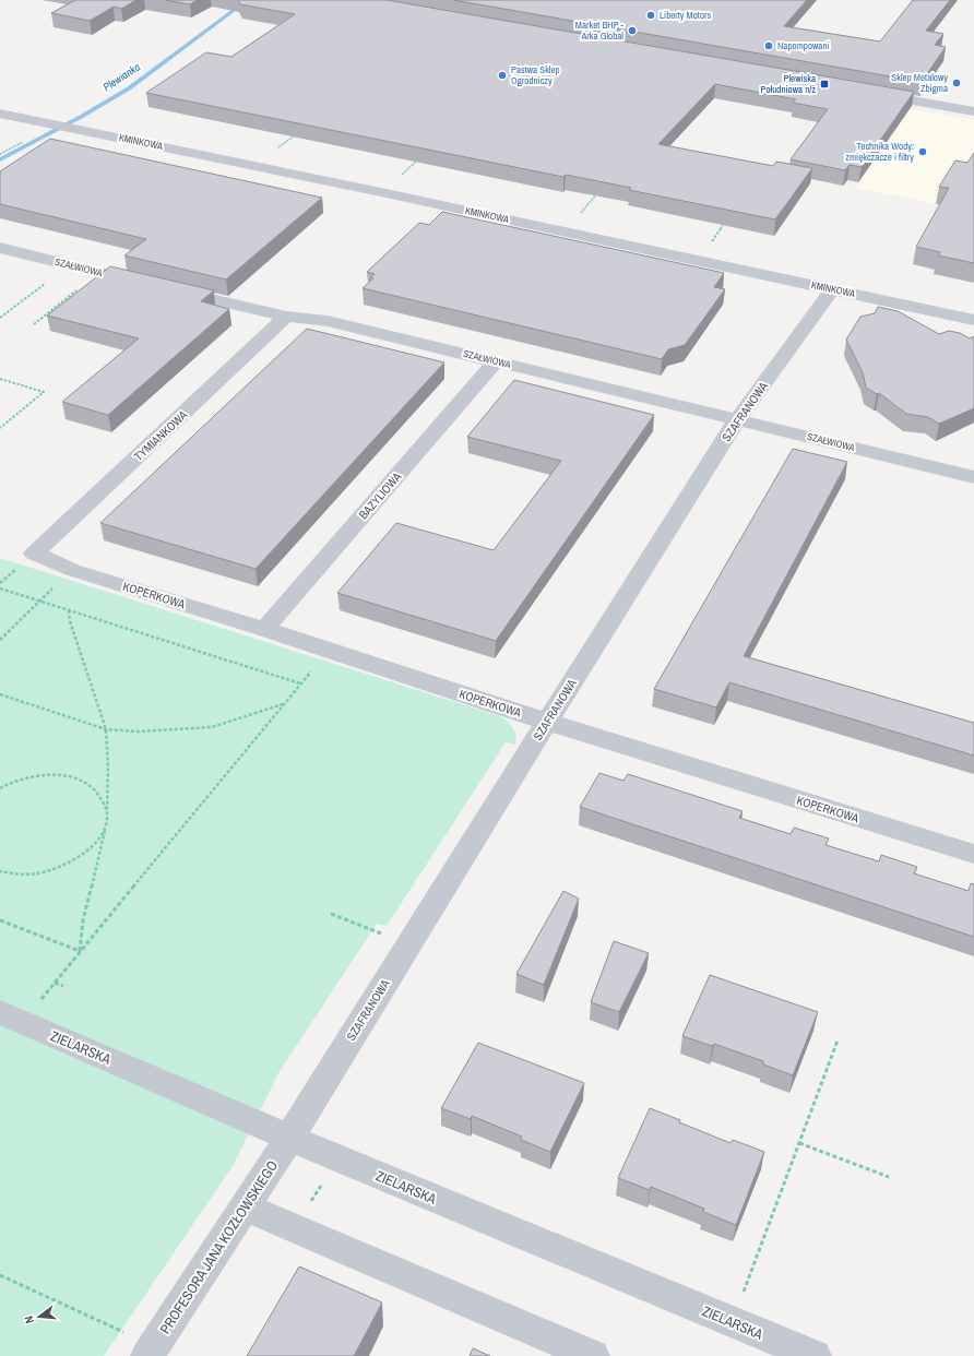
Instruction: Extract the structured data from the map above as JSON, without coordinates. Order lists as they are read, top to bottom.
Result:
{
  "streets": {
    "street": [
      "KMINKOWA",
      "SZAŁWIOWA",
      "SZAFRANOWA",
      "TYMIANKOWA",
      "BAZYLIOWA",
      "KOPERKOWA",
      "ZIELARSKA",
      "PROFESORA JANA KOZŁOWSKIEGO"
    ]
  },
  "crossings": [
    ["KMINKOWA", "SZAFRANOWA"],
    ["SZAŁWIOWA", "SZAFRANOWA"],
    ["SZAŁWIOWA", "TYMIANKOWA"],
    ["SZAŁWIOWA", "BAZYLIOWA"],
    ["SZAFRANOWA", "KOPERKOWA"],
    ["SZAFRANOWA", "ZIELARSKA"],
    ["SZAFRANOWA", "PROFESORA JANA KOZŁOWSKIEGO"],
    ["TYMIANKOWA", "KOPERKOWA"],
    ["BAZYLIOWA", "KOPERKOWA"],
    ["ZIELARSKA", "PROFESORA JANA KOZŁOWSKIEGO"]
  ],
  "water": ["Plewianka"],
  "places": {
    "other": [
      "Liberty Motors",
      "Market BHP - Arka Global",
      "Napompowani",
      "Pastwa Sklep Ogrodniczy",
      "Sklep Metalowy Zbigma",
      "Technika Wody: zmiękczacze i filtry"
    ],
    "transit": ["Plewiska Południowa n/ż"]
  },
  "north": "left"
}
